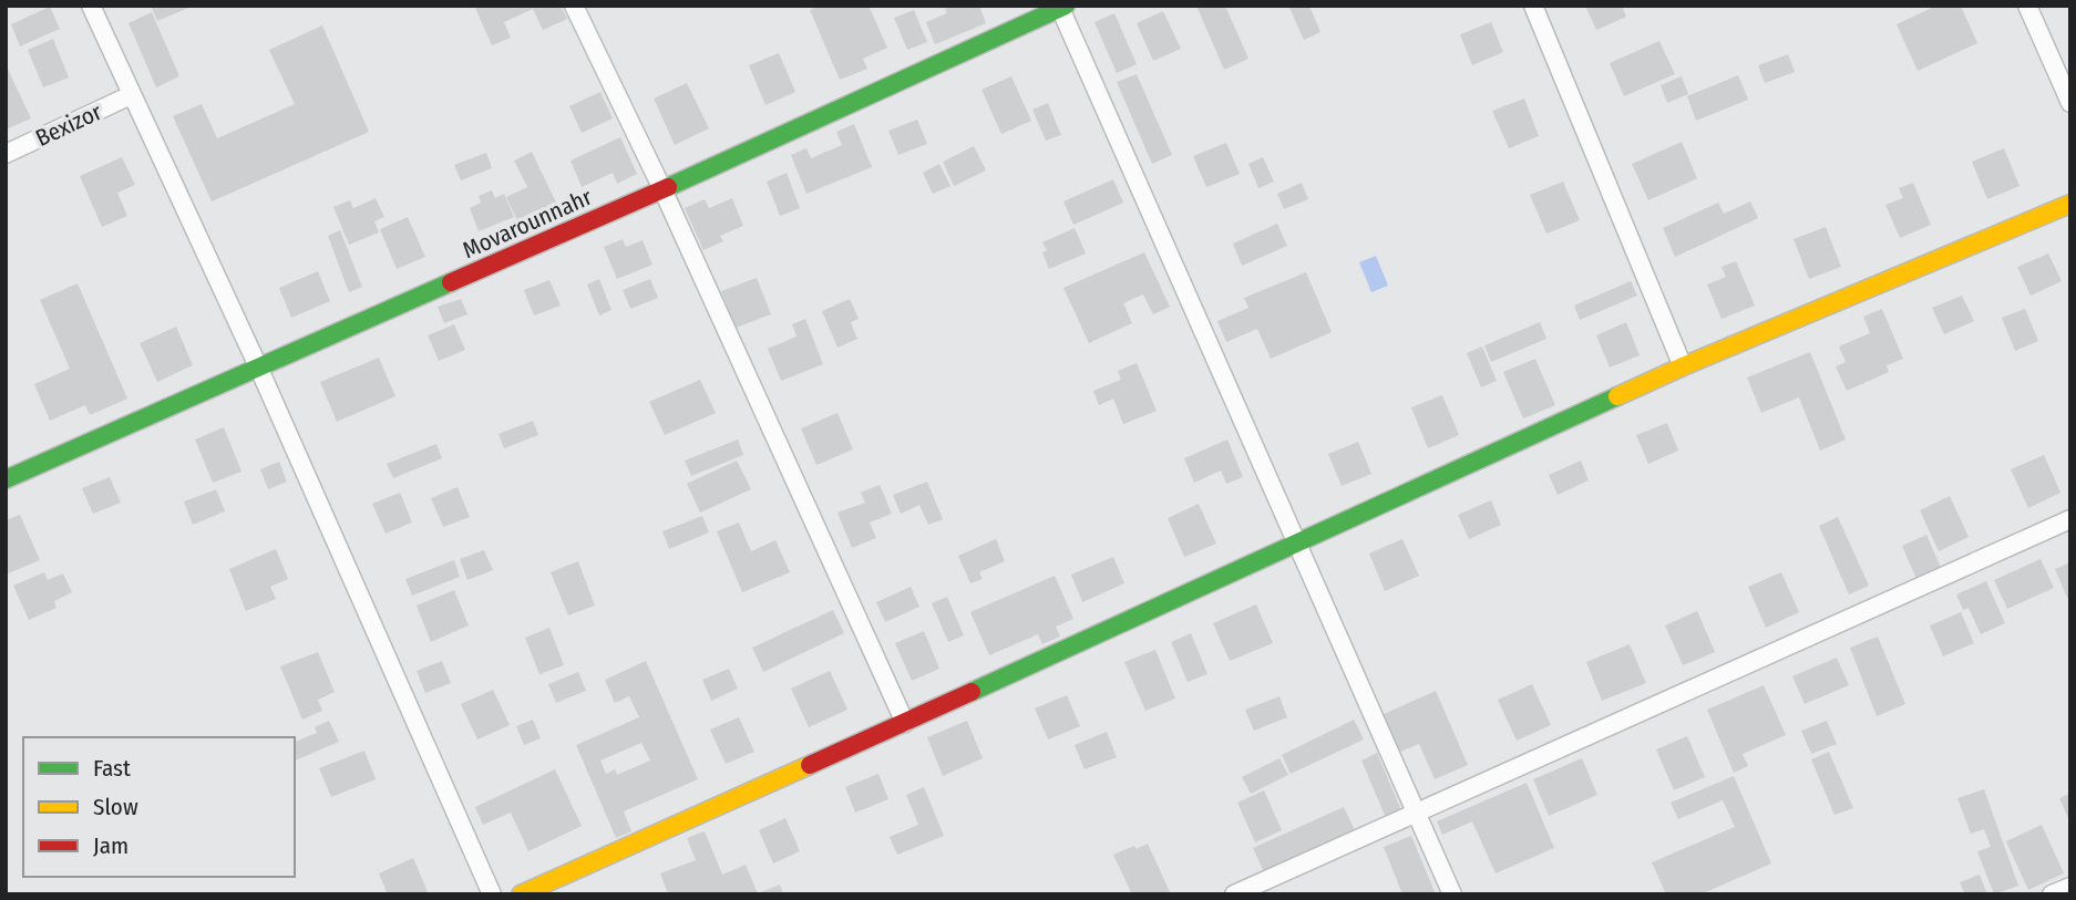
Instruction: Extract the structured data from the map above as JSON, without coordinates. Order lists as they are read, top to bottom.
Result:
{
  "streets": {
    "street": ["Bexizor", "Movarounnahr"]
  },
  "legend": ["Fast", "Slow", "Jam"]
}
